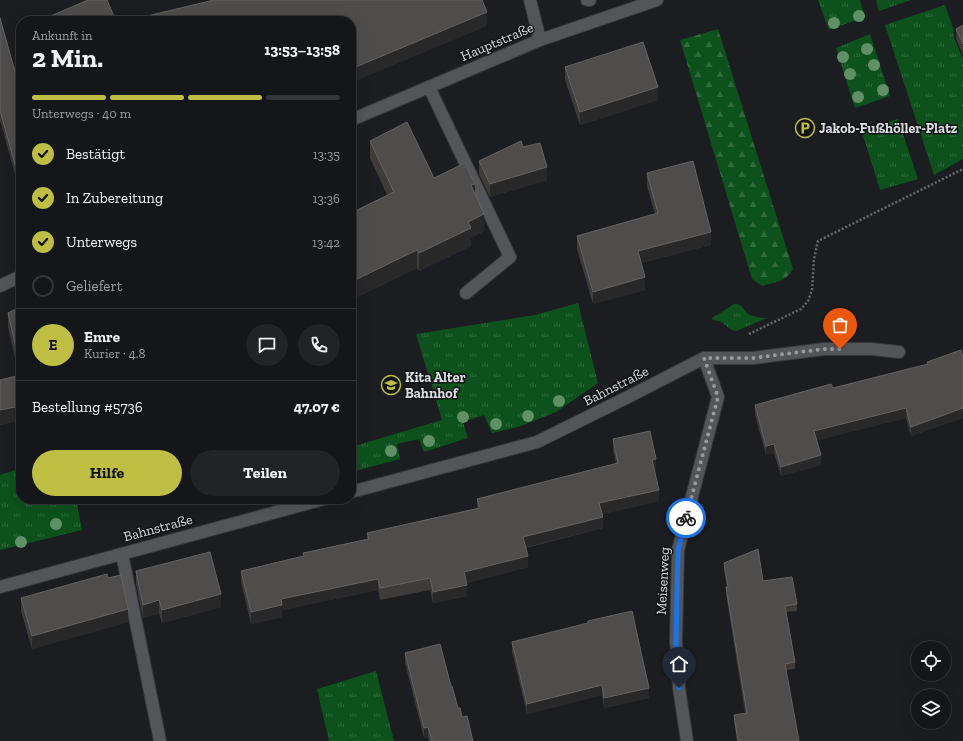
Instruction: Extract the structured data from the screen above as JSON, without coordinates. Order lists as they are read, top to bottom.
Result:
{
  "streets": {
    "street": ["Hauptstraße", "Bahnstraße", "Meisenweg"]
  },
  "crossings": [
    ["Bahnstraße", "Meisenweg"]
  ],
  "places": {
    "parking": ["Jakob-Fußhöller-Platz"],
    "school or university": ["Kita Alter Bahnhof"]
  },
  "page": {
    "heading": ["2 Min.", "Ankunft in", "13:53–13:58"],
    "panel": [
      "Emre",
      "Kurier · 4.8",
      "Bestellung #5736",
      "47.07 €"
    ],
    "bar": "Unterwegs · 40 m",
    "list": [
      ["Bestätigt", "13:35"],
      ["In Zubereitung", "13:36"],
      ["Unterwegs", "13:42"],
      "Geliefert"
    ],
    "round": "E",
    "buttons": ["Hilfe", "Teilen"]
  }
}
